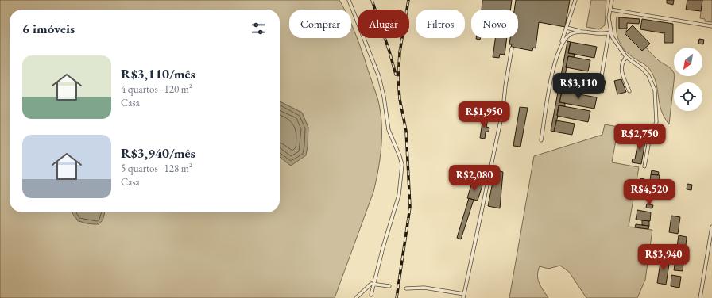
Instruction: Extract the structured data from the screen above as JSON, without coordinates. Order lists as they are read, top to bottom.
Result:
{
  "north": "bottom left",
  "page": {
    "chip": [
      "Comprar",
      "Alugar",
      "Filtros",
      "Novo"
    ],
    "heading": "6 imóveis",
    "list": [
      {
        "name": "R$3,110/mês",
        "note": "4 quartos · 120 m² · Casa"
      },
      {
        "name": "R$3,940/mês",
        "note": "5 quartos · 128 m² · Casa"
      }
    ],
    "price": [
      "R$3,110",
      "R$1,950",
      "R$2,750",
      "R$2,080",
      "R$4,520",
      "R$3,940"
    ]
  }
}
